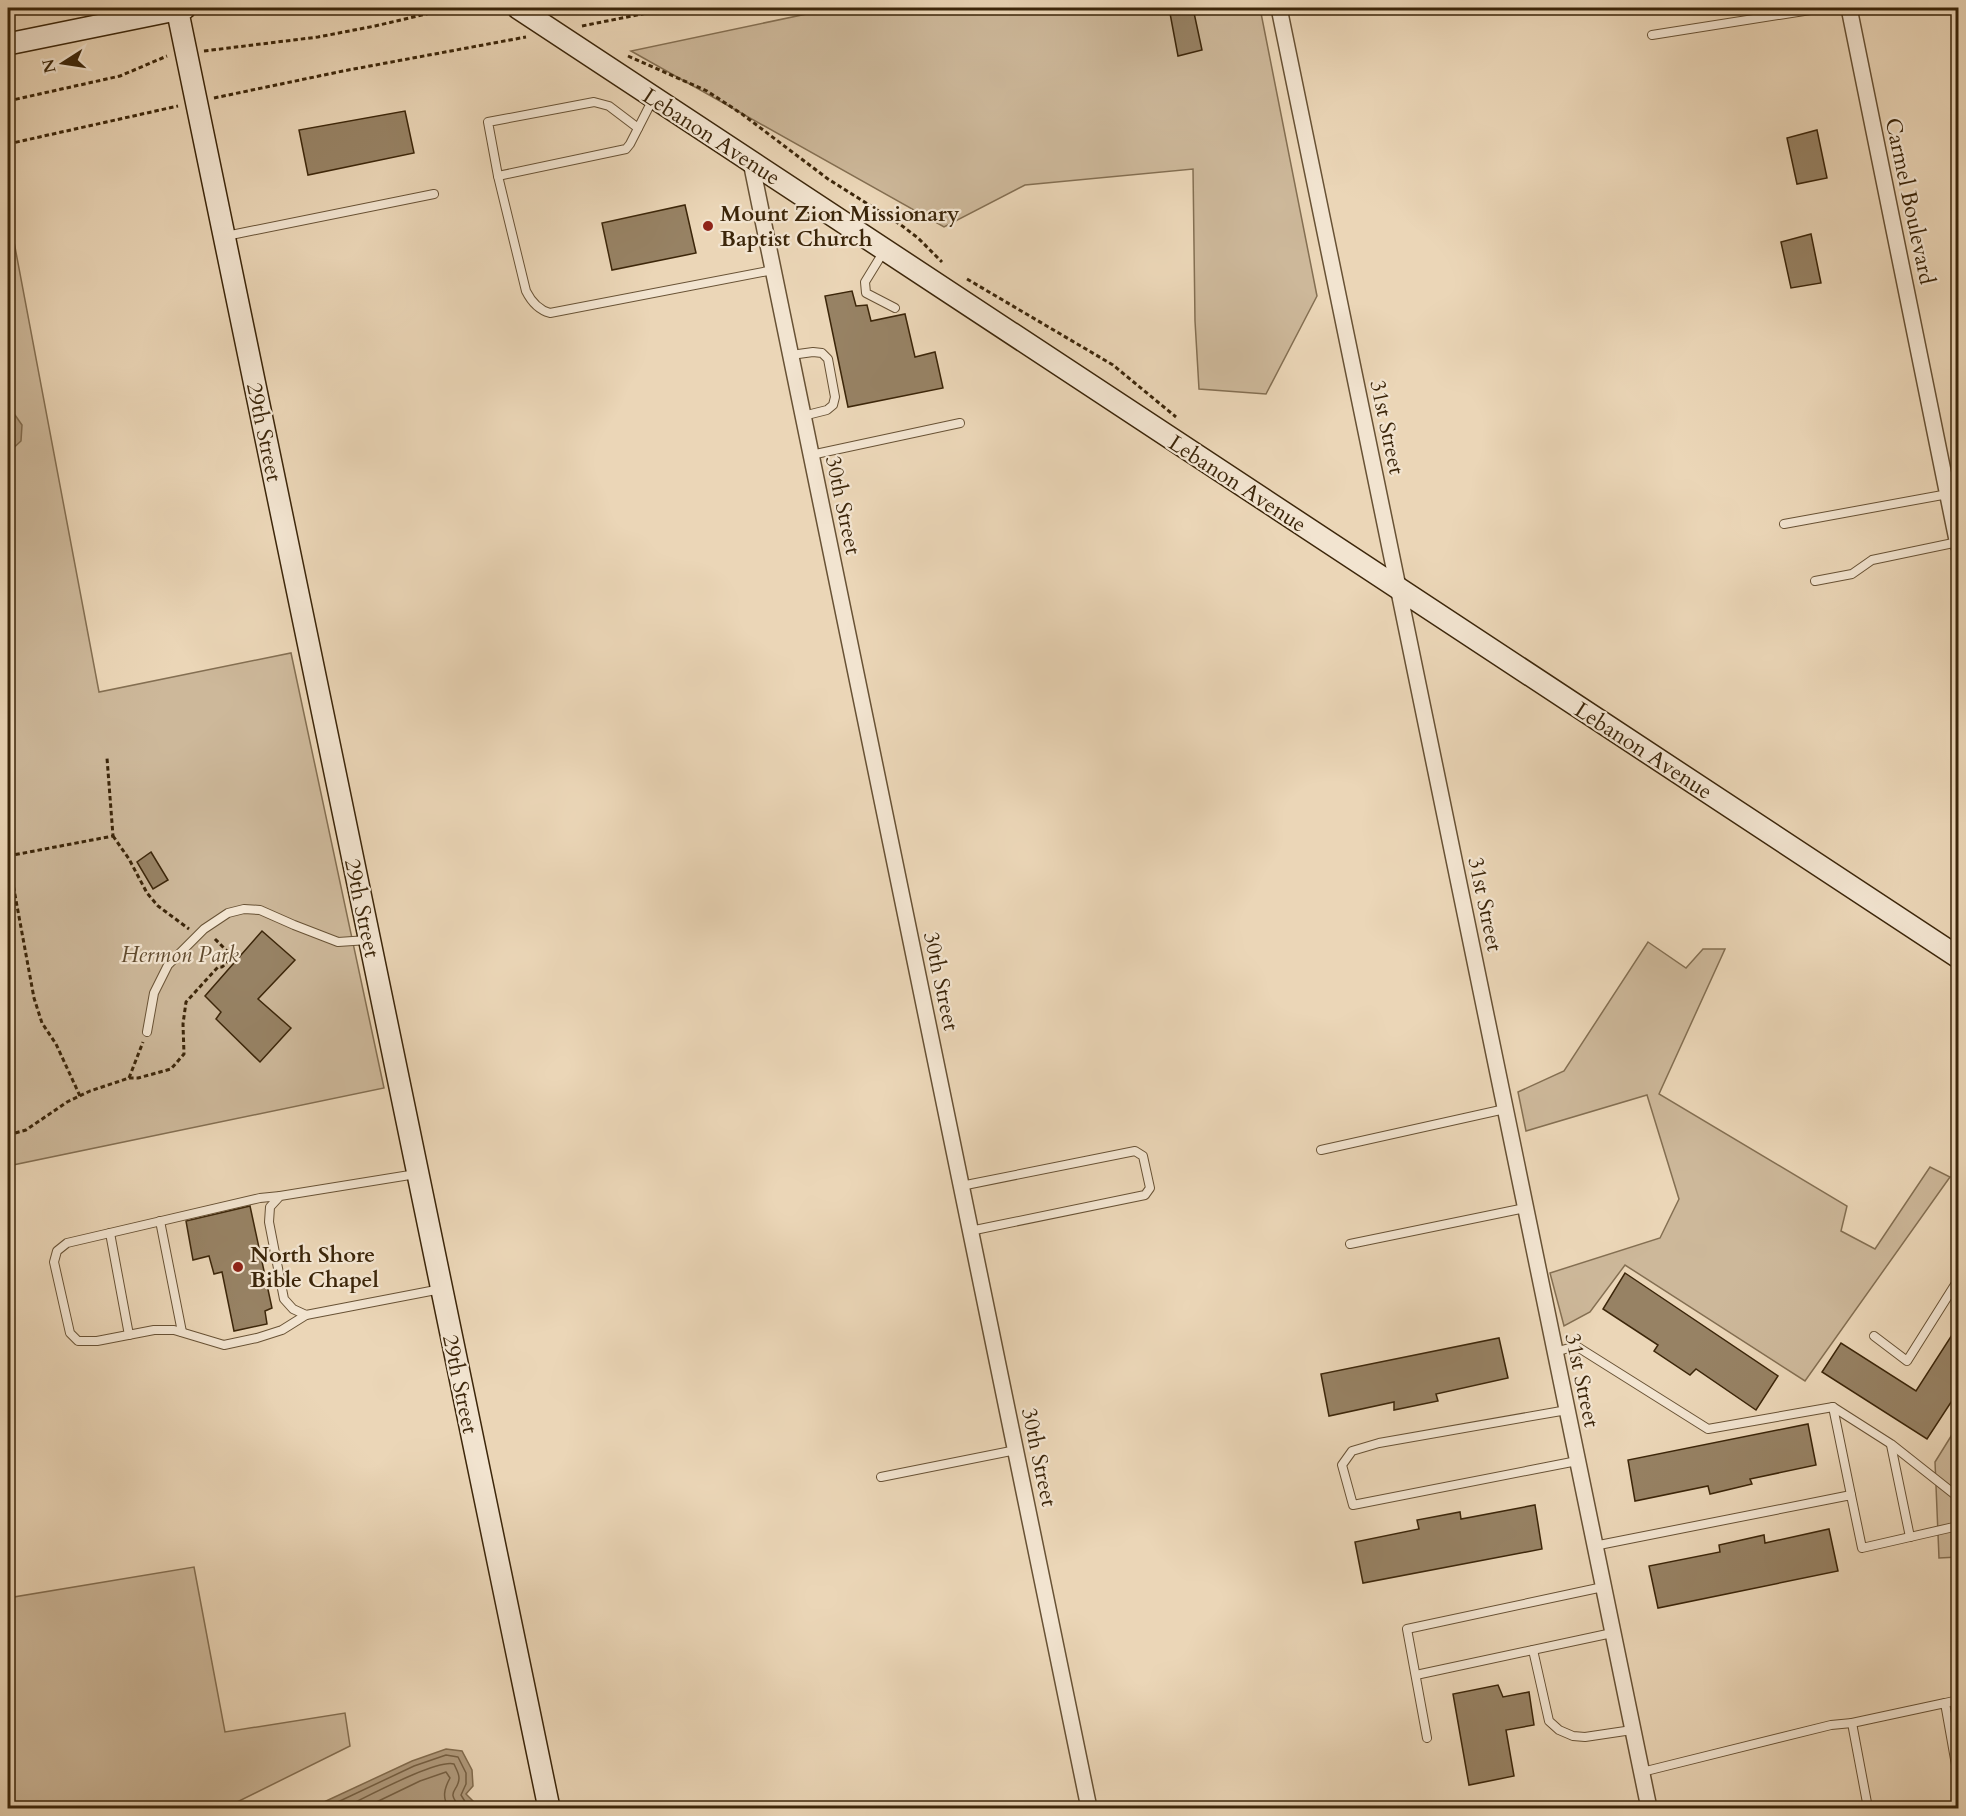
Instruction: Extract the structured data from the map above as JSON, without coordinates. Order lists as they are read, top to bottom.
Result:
{
  "streets": {
    "street": [
      "Lebanon Avenue",
      "Carmel Boulevard",
      "31st Street",
      "29th Street",
      "30th Street"
    ]
  },
  "crossings": [
    ["Lebanon Avenue", "31st Street"],
    ["Lebanon Avenue", "30th Street"]
  ],
  "parks": ["Hermon Park"],
  "places": ["Mount Zion Missionary Baptist Church", "North Shore Bible Chapel"],
  "north": "left"
}
